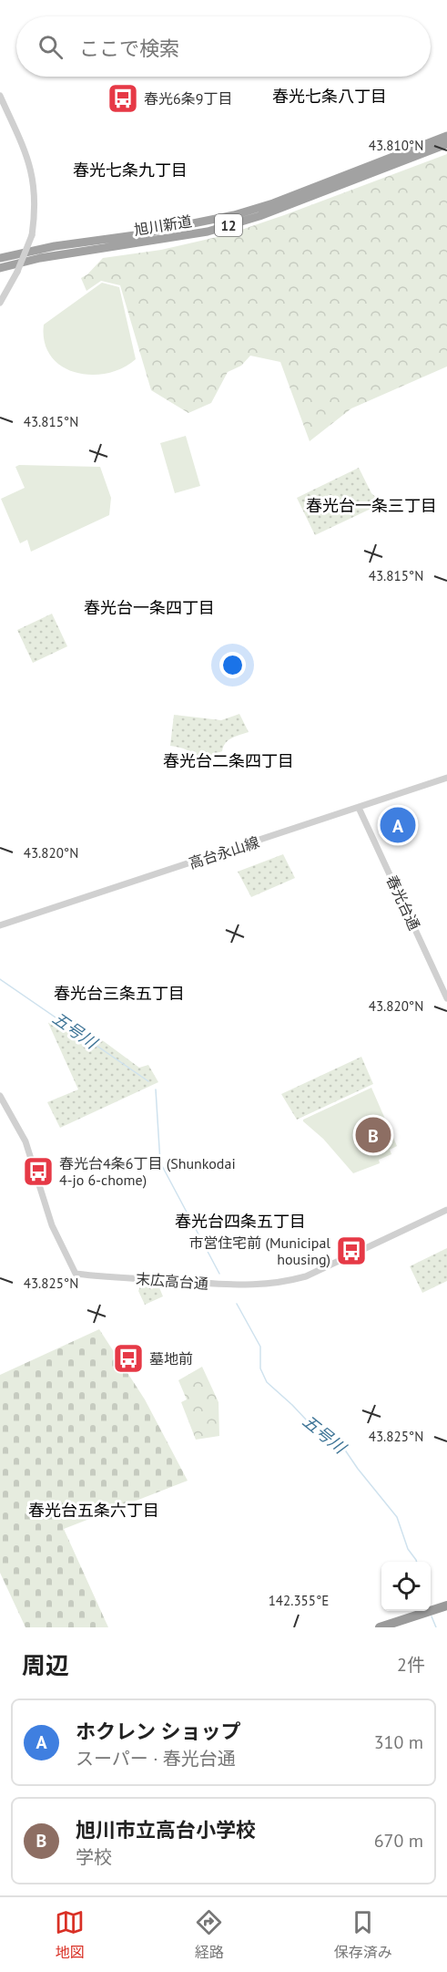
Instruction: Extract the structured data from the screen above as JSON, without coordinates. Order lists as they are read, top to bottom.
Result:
{
  "streets": {
    "highway": ["旭川新道", "12"],
    "street": ["高台永山線", "春光台通", "末広高台通"]
  },
  "crossings": [
    ["高台永山線", "春光台通"]
  ],
  "districts": [
    "春光七条八丁目",
    "春光七条九丁目",
    "春光台一条三丁目",
    "春光台一条四丁目",
    "春光台二条四丁目",
    "春光台三条五丁目",
    "春光台四条五丁目",
    "春光台五条六丁目"
  ],
  "water": ["五号川"],
  "places": {
    "bus stop": [
      "春光6条9丁目",
      "春光台4条6丁目 (Shunkodai 4-jo 6-chome)",
      "市営住宅前 (Municipal housing)",
      "墓地前"
    ]
  },
  "page": {
    "search": "ここで検索",
    "pins": ["A", "B"],
    "heading": ["周辺", "2件"],
    "list": [
      {
        "mark": "A",
        "name": "ホクレン ショップ",
        "note": "スーパー · 春光台通",
        "value": "310 m"
      },
      {
        "mark": "B",
        "name": "旭川市立高台小学校",
        "note": "学校",
        "value": "670 m"
      }
    ],
    "nav": ["地図", "経路", "保存済み"]
  },
  "coordinates": [
    "43.810°N",
    "43.815°N",
    "43.820°N",
    "43.825°N",
    "142.355°E"
  ]
}
